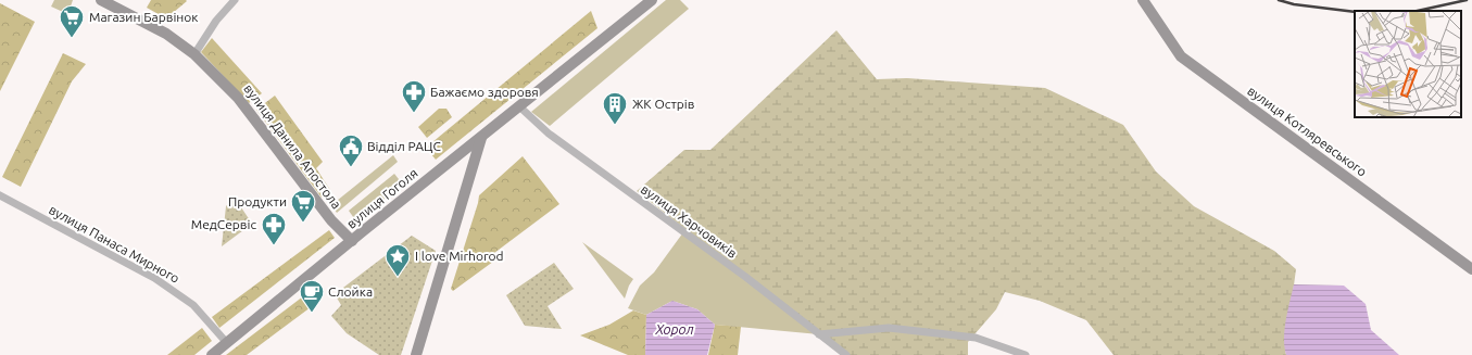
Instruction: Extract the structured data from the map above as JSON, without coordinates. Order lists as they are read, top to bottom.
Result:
{
  "streets": {
    "street": [
      "вулиця Котляревського",
      "вулиця Данила Апостола",
      "вулиця Гоголя",
      "вулиця Харчовиків",
      "вулиця Панаса Мирного"
    ]
  },
  "crossings": [
    ["вулиця Данила Апостола", "вулиця Гоголя"],
    ["вулиця Гоголя", "вулиця Харчовиків"],
    ["вулиця Гоголя", "вулиця Панаса Мирного"]
  ],
  "water": ["Хорол"],
  "places": {
    "supermarket": ["Магазин Барвінок", "Продукти"],
    "pharmacy": ["Бажаємо здоровя", "МедСервіс"],
    "building": ["ЖК Острів"],
    "public building": ["Відділ РАЦС"],
    "place": ["I love Mirhorod"],
    "cafe": ["Слойка"]
  }
}
